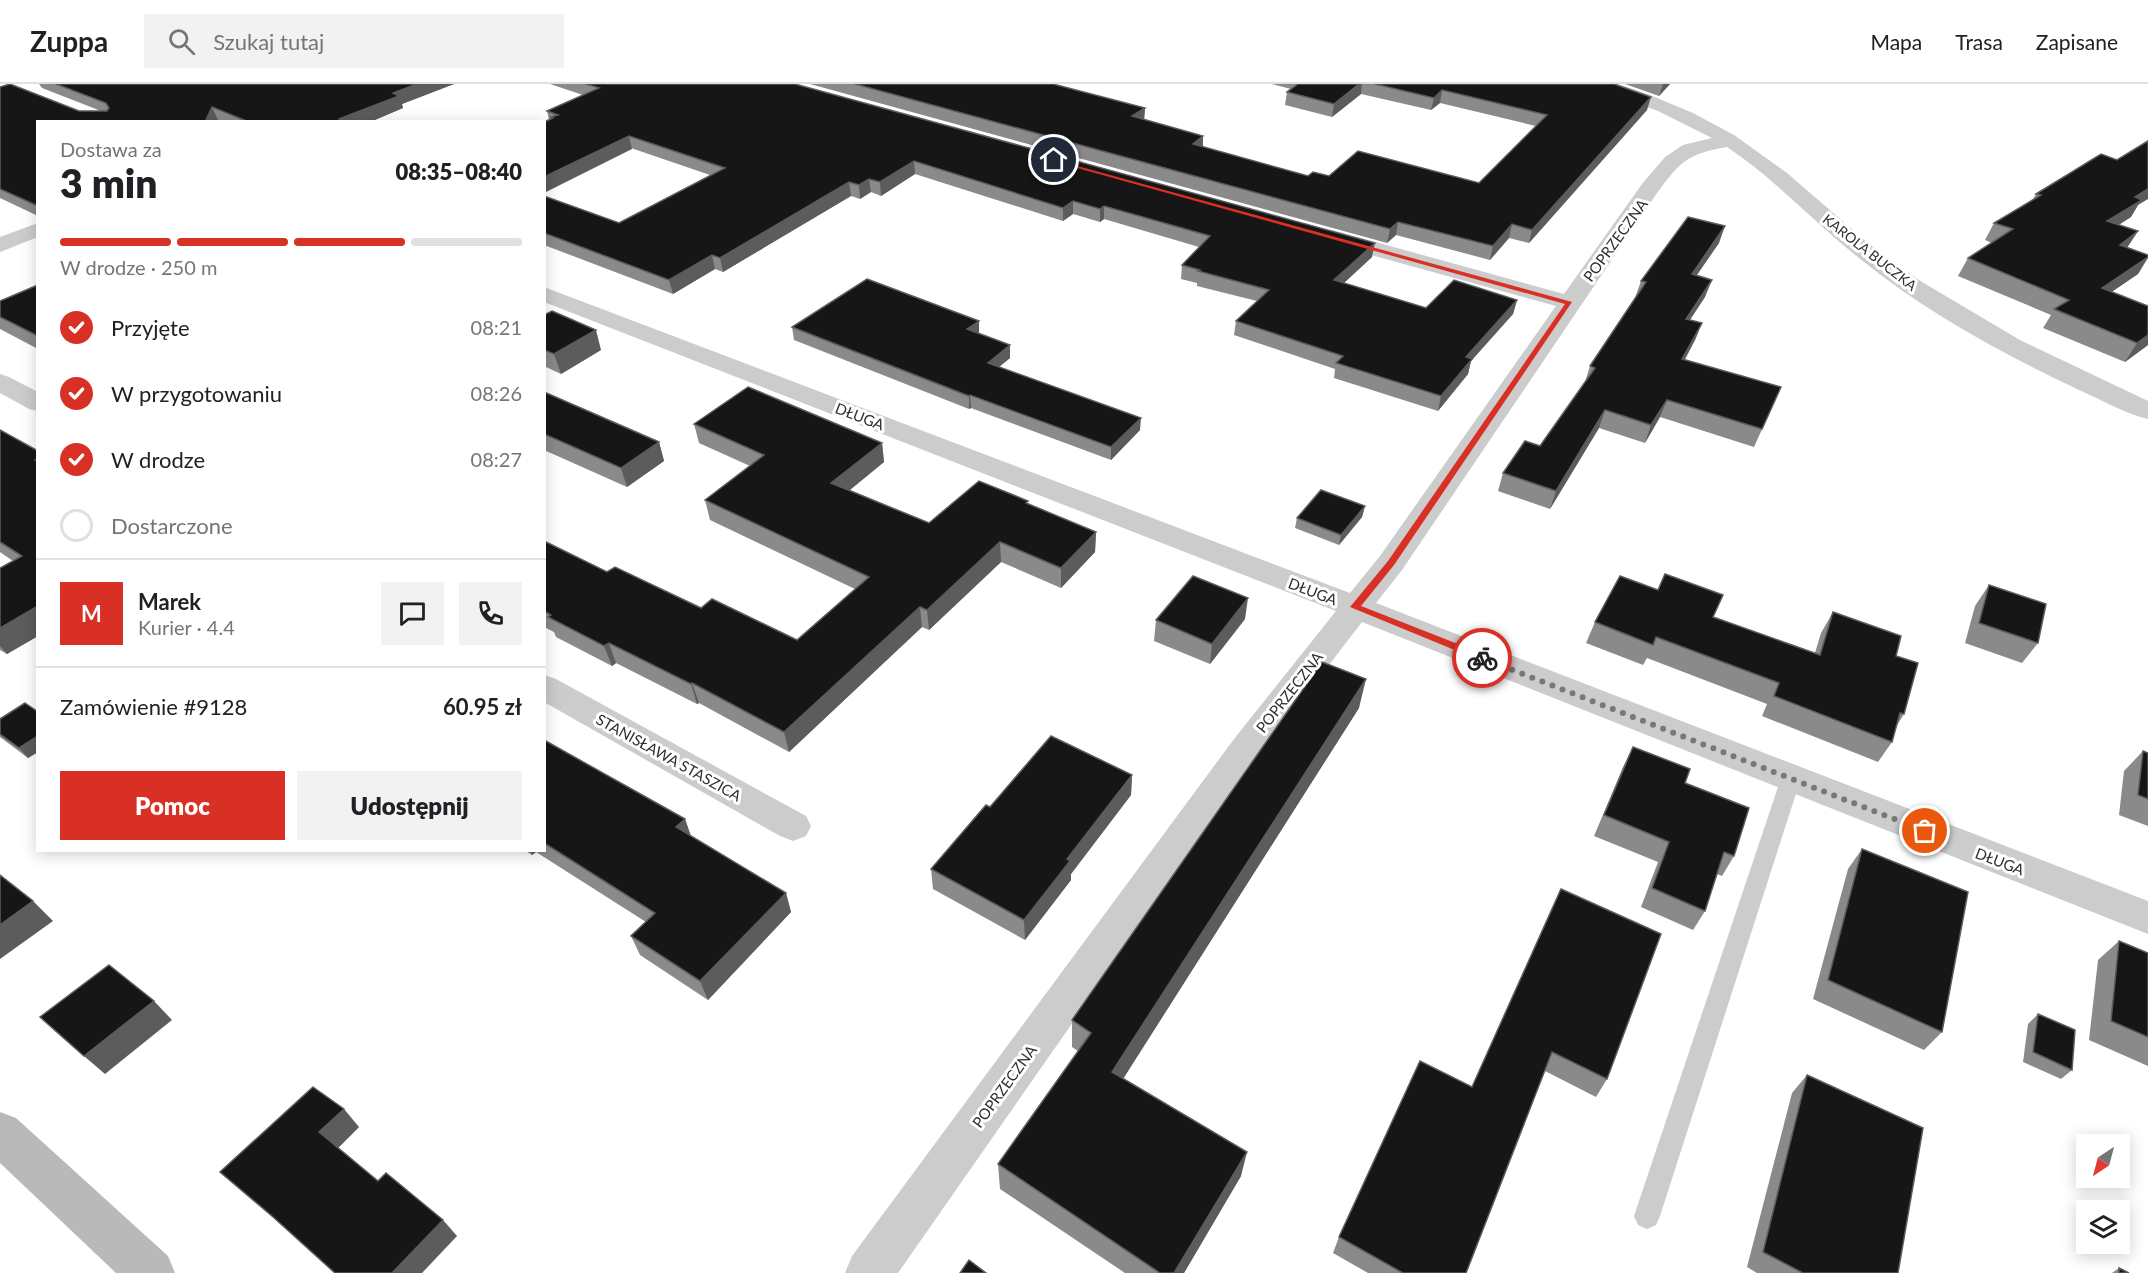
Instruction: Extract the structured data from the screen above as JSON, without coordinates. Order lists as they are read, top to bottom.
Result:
{
  "streets": {
    "street": [
      "POPRZECZNA",
      "KAROLA BUCZKA",
      "DŁUGA",
      "STANISŁAWA STASZICA"
    ]
  },
  "crossings": [
    ["POPRZECZNA", "KAROLA BUCZKA"],
    ["POPRZECZNA", "DŁUGA"]
  ],
  "north": "bottom left",
  "page": {
    "header": "Zuppa",
    "search": "Szukaj tutaj",
    "nav": ["Mapa", "Trasa", "Zapisane"],
    "heading": ["3 min", "Dostawa za", "08:35–08:40"],
    "panel": [
      "Marek",
      "Kurier · 4.4",
      "Zamówienie #9128",
      "60.95 zł"
    ],
    "bar": "W drodze · 250 m",
    "list": [
      ["Przyjęte", "08:21"],
      ["W przygotowaniu", "08:26"],
      ["W drodze", "08:27"],
      "Dostarczone"
    ],
    "round": "M",
    "buttons": ["Pomoc", "Udostępnij"]
  }
}
